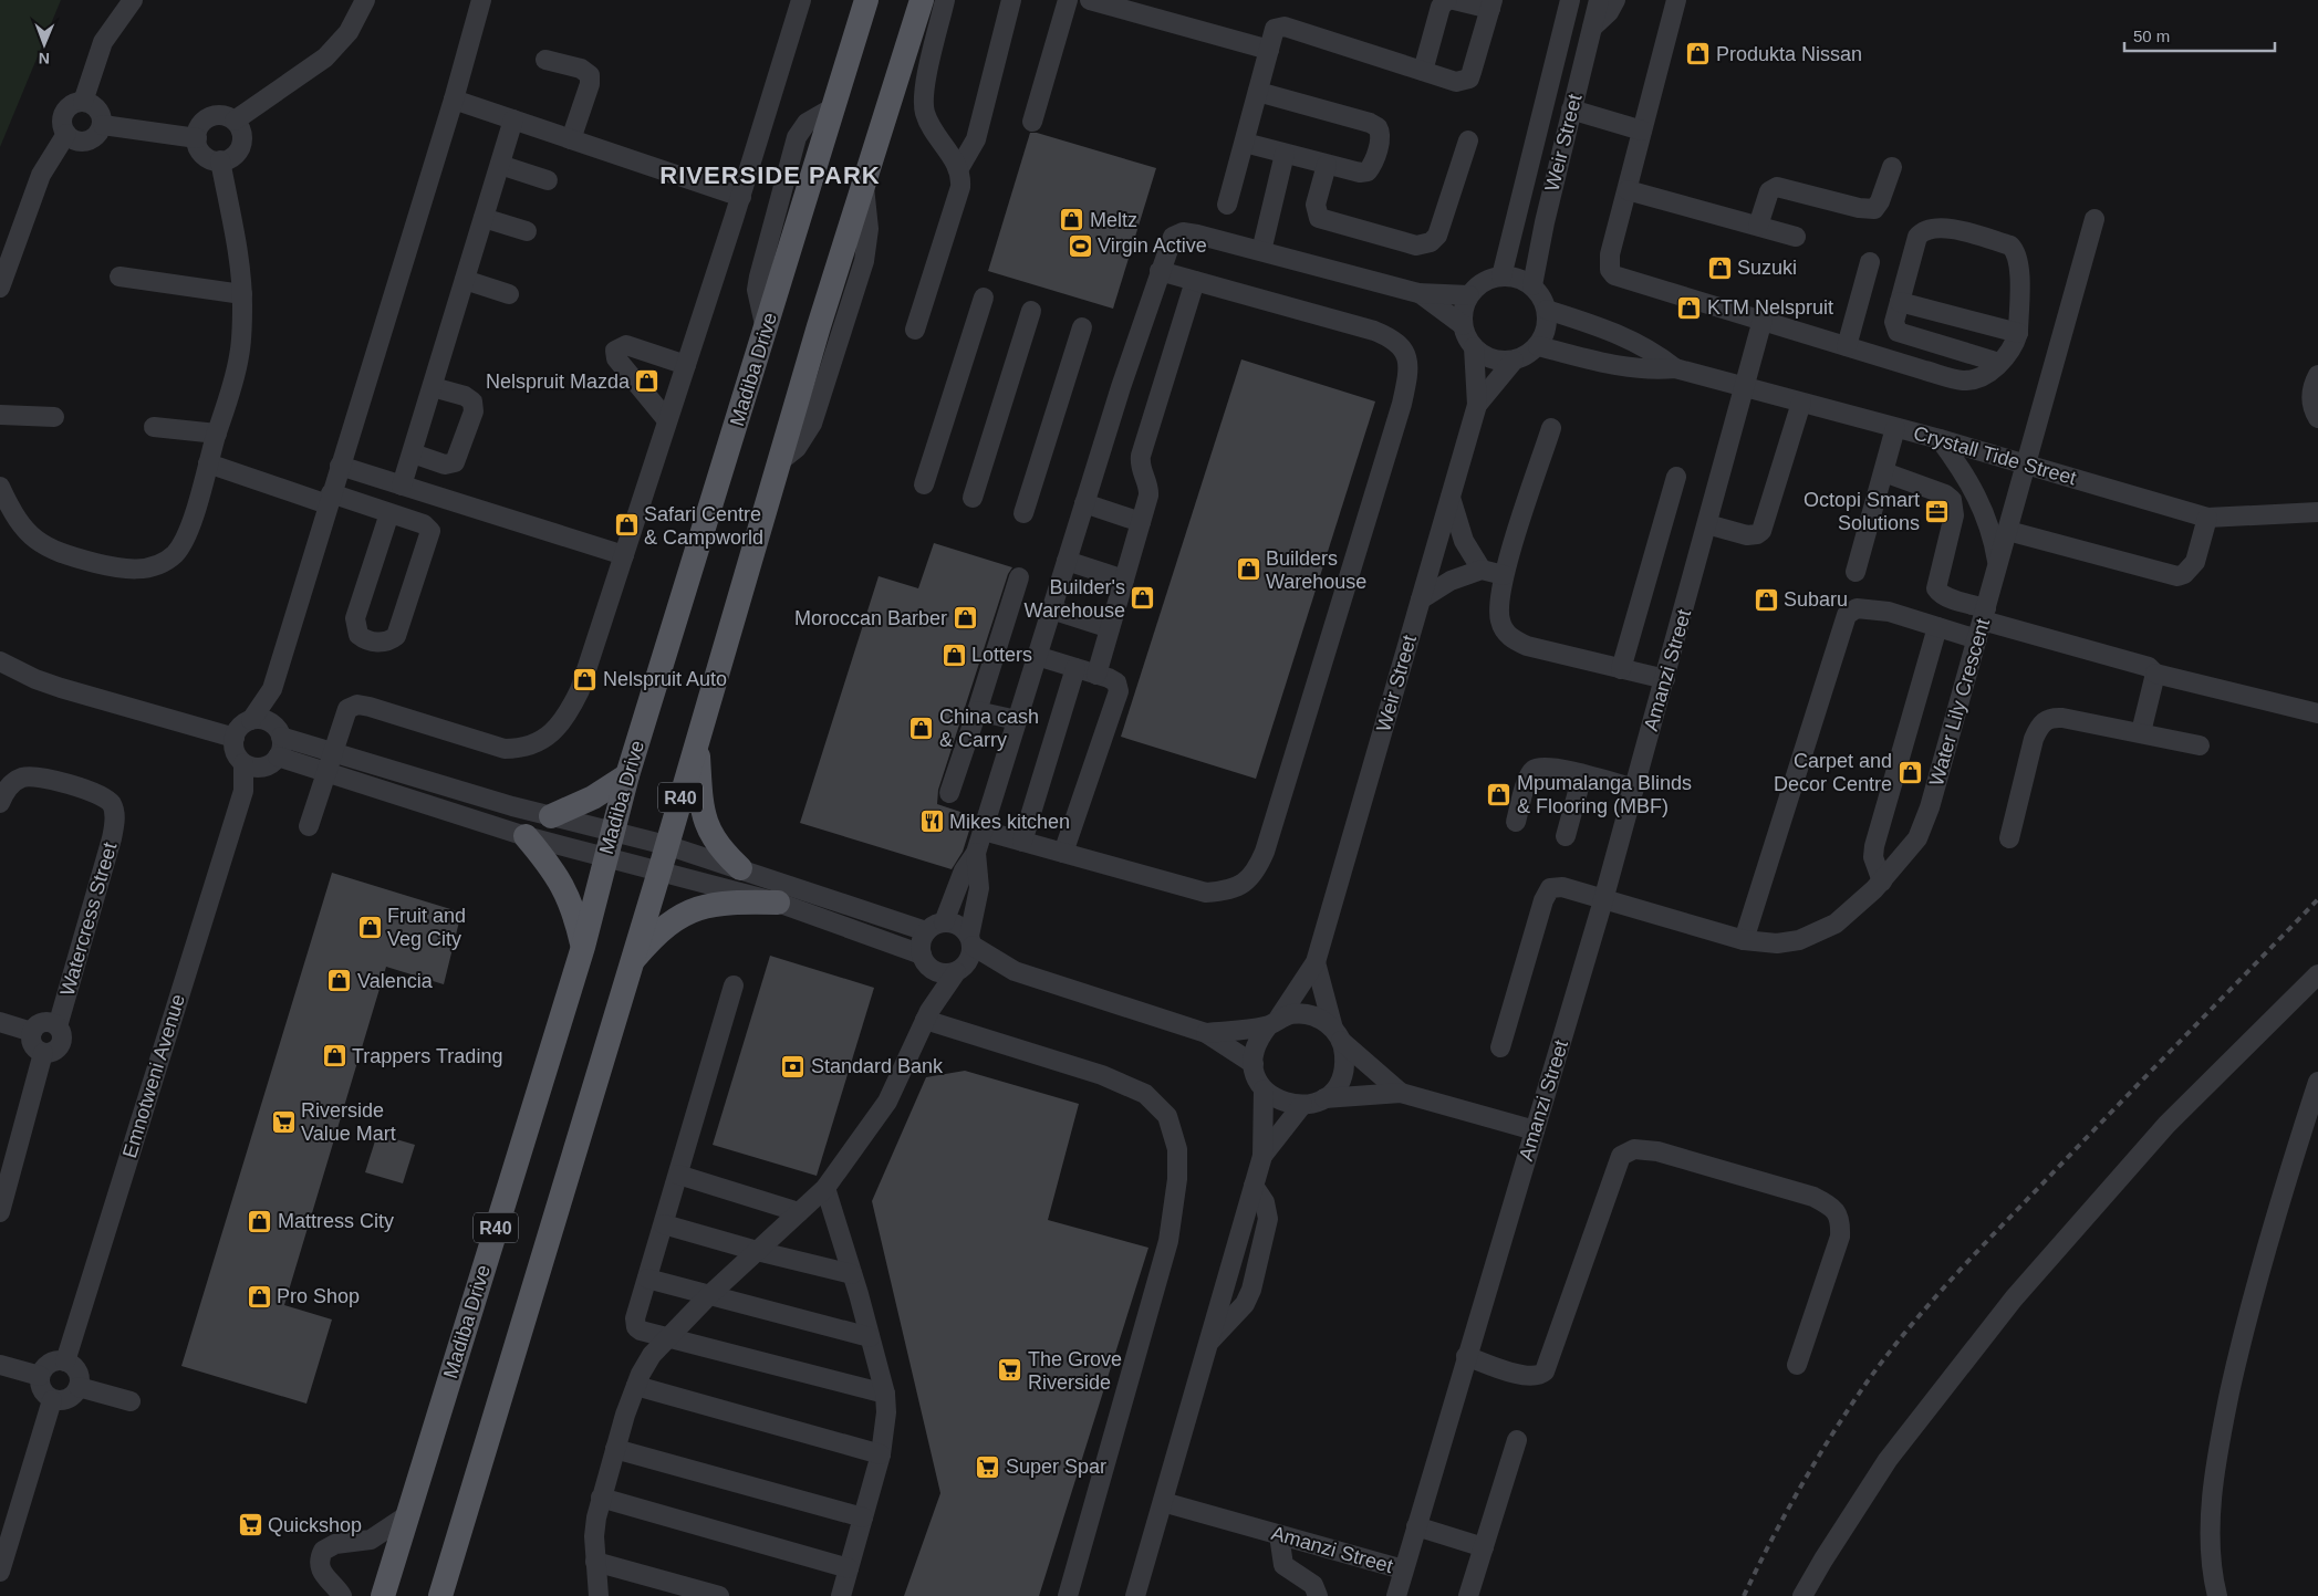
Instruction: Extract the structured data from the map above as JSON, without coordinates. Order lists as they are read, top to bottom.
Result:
{
  "streets": {
    "main road": ["Madiba Drive", "R40"],
    "street": [
      "Weir Street",
      "Crystall Tide Street",
      "Amanzi Street",
      "Water Lily Crescent",
      "Watercress Street",
      "Emnotweni Avenue"
    ]
  },
  "crossings": [
    ["Weir Street", "Crystall Tide Street"],
    ["Crystall Tide Street", "Amanzi Street"],
    ["Crystall Tide Street", "Water Lily Crescent"],
    ["Amanzi Street", "Water Lily Crescent"]
  ],
  "districts": ["RIVERSIDE PARK"],
  "places": {
    "shop": [
      "Produkta Nissan",
      "Meltz",
      "Suzuki",
      "KTM Nelspruit",
      "Nelspruit Mazda",
      "Safari Centre & Campworld",
      "Builders Warehouse",
      "Builder's Warehouse",
      "Subaru",
      "Moroccan Barber",
      "Lotters",
      "Nelspruit Auto",
      "China cash & Carry",
      "Carpet and Decor Centre",
      "Mpumalanga Blinds & Flooring (MBF)",
      "Fruit and Veg City",
      "Valencia",
      "Trappers Trading",
      "Mattress City",
      "Pro Shop"
    ],
    "sports": ["Virgin Active"],
    "office": ["Octopi Smart Solutions"],
    "restaurant": ["Mikes kitchen"],
    "bank": ["Standard Bank"],
    "supermarket": [
      "Riverside Value Mart",
      "The Grove Riverside",
      "Super Spar",
      "Quickshop"
    ]
  },
  "scale_bar": "50 m",
  "north": "bottom"
}
